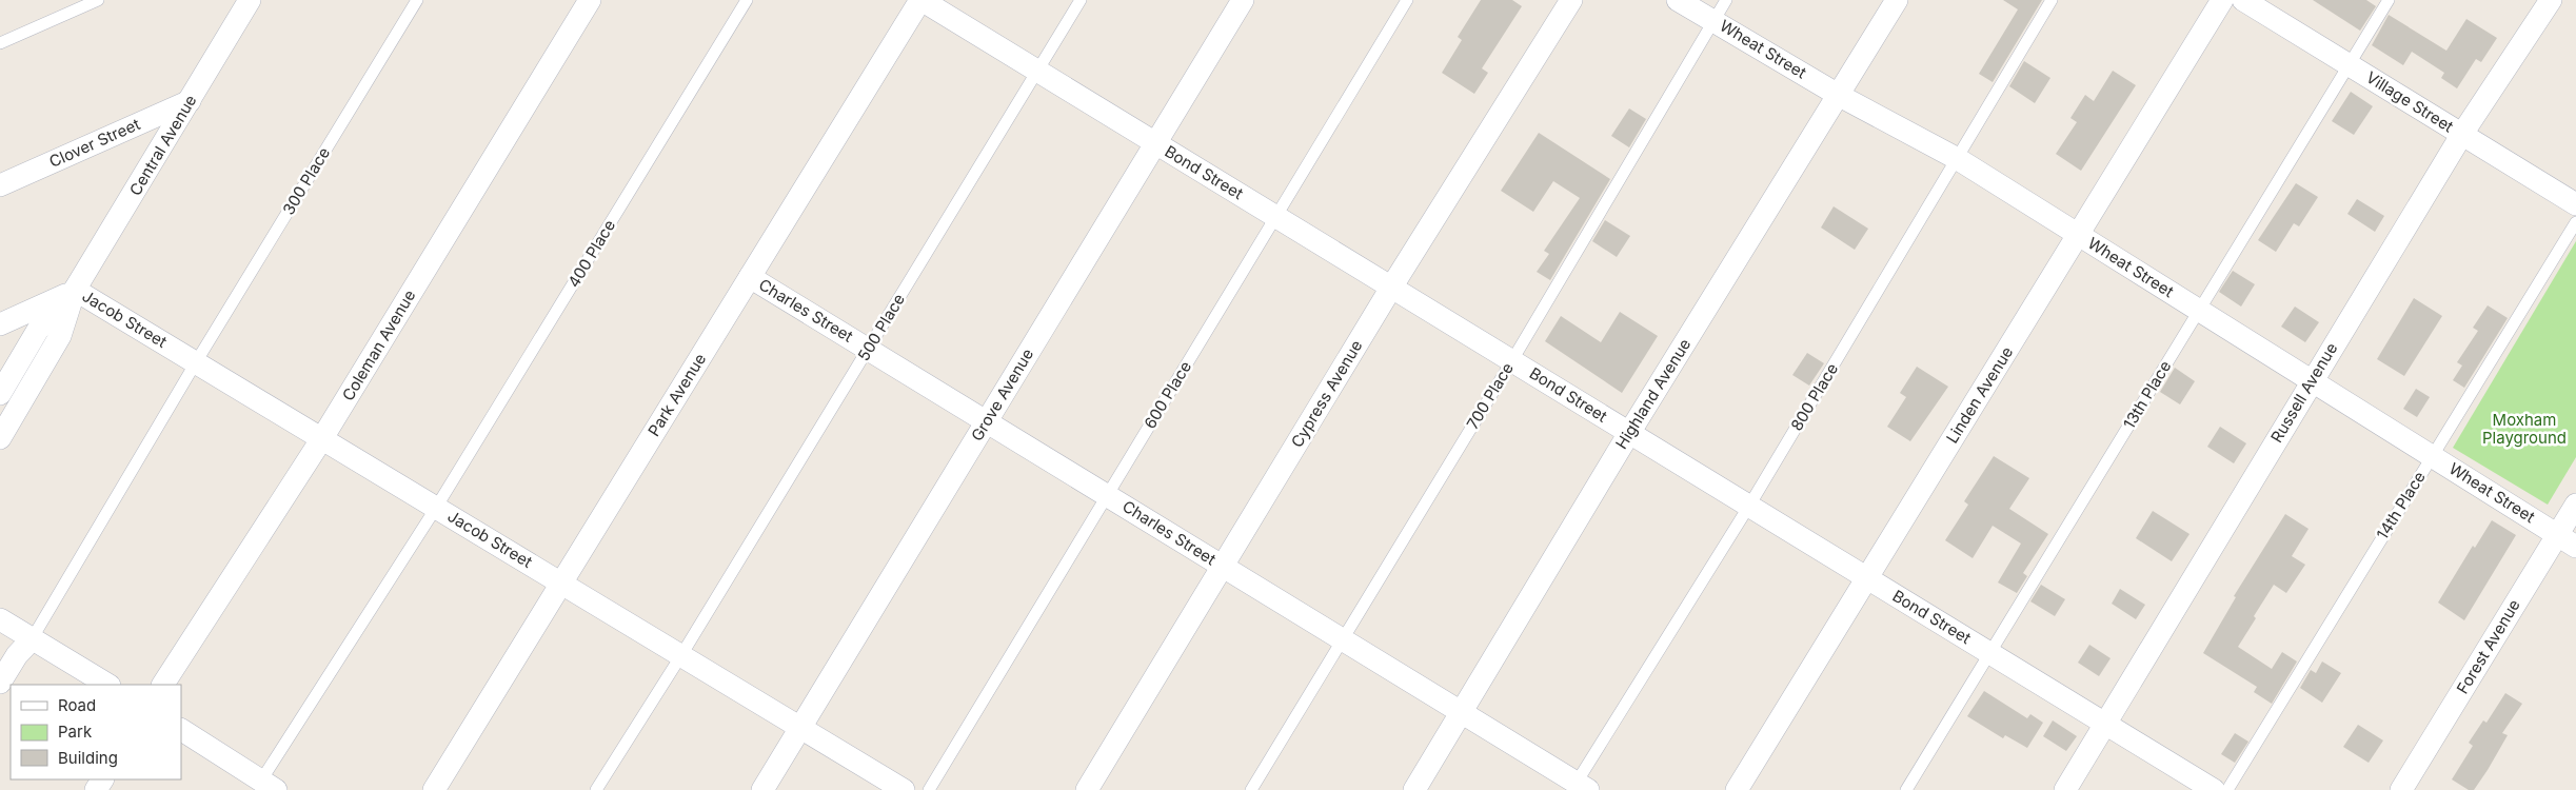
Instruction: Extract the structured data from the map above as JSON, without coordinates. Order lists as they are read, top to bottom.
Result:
{
  "streets": {
    "street": [
      "Wheat Street",
      "Village Street",
      "Clover Street",
      "Central Avenue",
      "Bond Street",
      "Charles Street",
      "Jacob Street",
      "Coleman Avenue",
      "Russell Avenue",
      "Cypress Avenue",
      "Highland Avenue",
      "Park Avenue",
      "Grove Avenue",
      "Linden Avenue",
      "Forest Avenue"
    ],
    "lane": [
      "300 Place",
      "400 Place",
      "500 Place",
      "600 Place",
      "13th Place",
      "700 Place",
      "800 Place",
      "14th Place"
    ]
  },
  "crossings": [
    ["Wheat Street", "Russell Avenue"],
    ["Wheat Street", "Highland Avenue"],
    ["Wheat Street", "Linden Avenue"],
    ["Wheat Street", "13th Place"],
    ["Wheat Street", "700 Place"],
    ["Wheat Street", "800 Place"],
    ["Wheat Street", "14th Place"],
    ["Wheat Street", "Forest Avenue"],
    ["Village Street", "Russell Avenue"],
    ["Village Street", "13th Place"],
    ["Clover Street", "Central Avenue"],
    ["Central Avenue", "Jacob Street"],
    ["Bond Street", "500 Place"],
    ["Bond Street", "Russell Avenue"],
    ["Bond Street", "Cypress Avenue"],
    ["Bond Street", "Highland Avenue"],
    ["Bond Street", "Park Avenue"],
    ["Bond Street", "Grove Avenue"],
    ["Bond Street", "600 Place"],
    ["Bond Street", "Linden Avenue"],
    ["Bond Street", "13th Place"],
    ["Bond Street", "700 Place"],
    ["Bond Street", "800 Place"],
    ["300 Place", "Jacob Street"],
    ["400 Place", "Jacob Street"],
    ["Charles Street", "500 Place"],
    ["Charles Street", "Cypress Avenue"],
    ["Charles Street", "Highland Avenue"],
    ["Charles Street", "Park Avenue"],
    ["Charles Street", "Grove Avenue"],
    ["Charles Street", "600 Place"],
    ["Charles Street", "700 Place"],
    ["Charles Street", "800 Place"],
    ["Jacob Street", "500 Place"],
    ["Jacob Street", "Coleman Avenue"],
    ["Jacob Street", "Park Avenue"],
    ["Jacob Street", "Grove Avenue"]
  ],
  "parks": ["Moxham Playground"],
  "legend": ["Road", "Park", "Building"]
}
